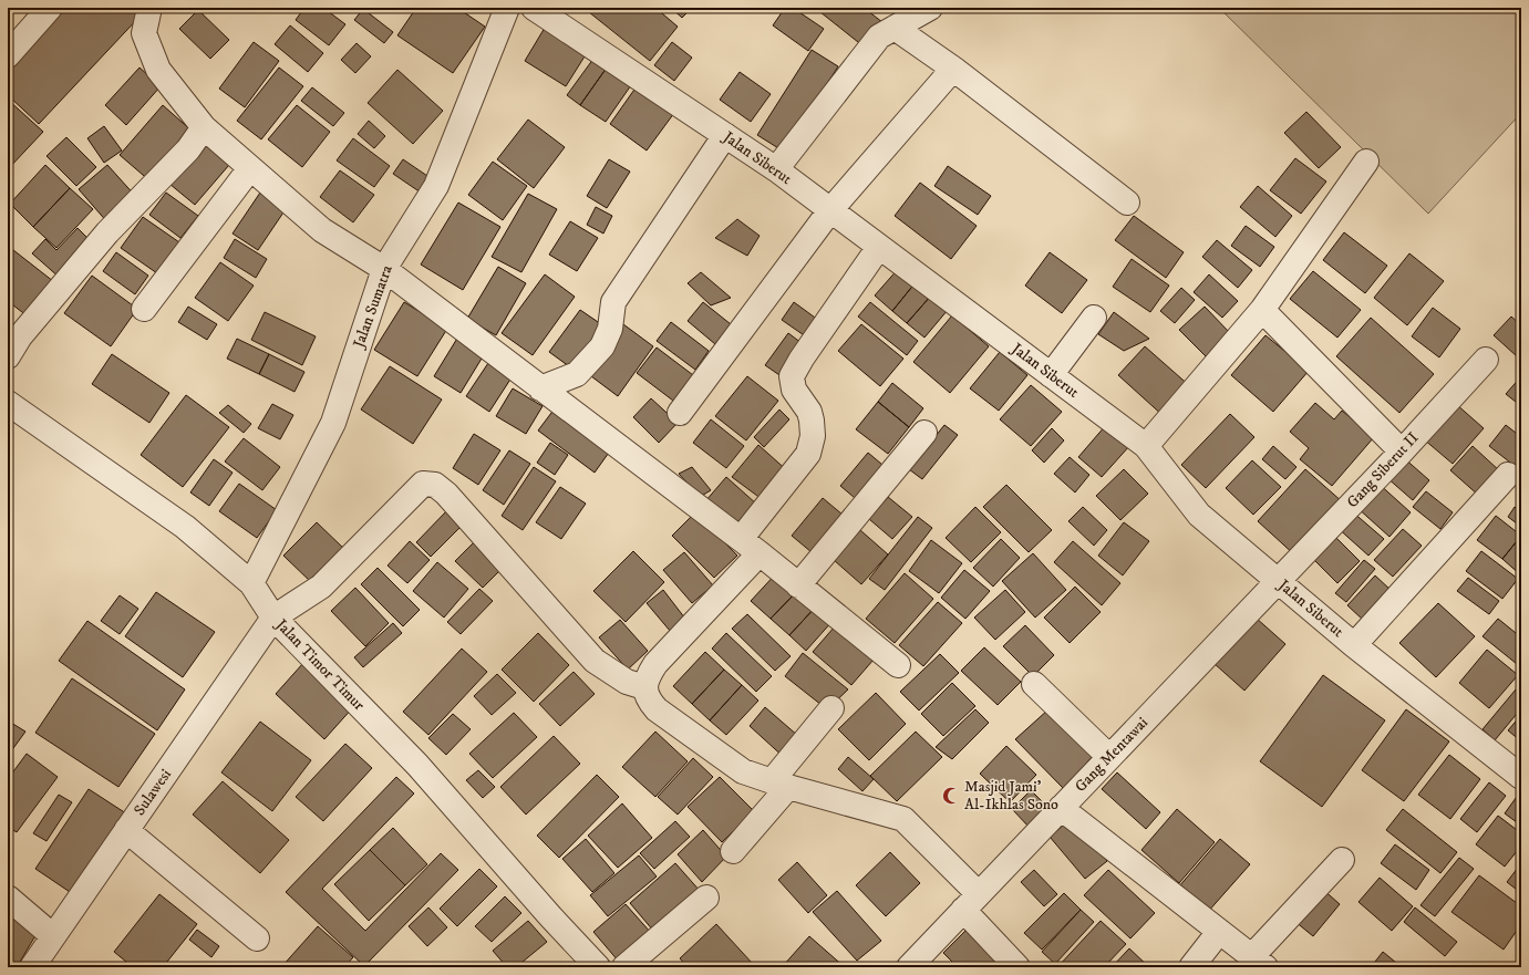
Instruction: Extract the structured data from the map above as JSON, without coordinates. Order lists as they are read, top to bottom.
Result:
{
  "streets": {
    "street": [
      "Jalan Siberut",
      "Jalan Sumatra",
      "Gang Siberut II",
      "Jalan Timor Timur",
      "Gang Mentawai",
      "Sulawesi"
    ]
  },
  "crossings": [
    ["Jalan Siberut", "Gang Siberut II"],
    ["Jalan Siberut", "Gang Mentawai"],
    ["Jalan Sumatra", "Jalan Timor Timur"],
    ["Gang Siberut II", "Gang Mentawai"],
    ["Jalan Timor Timur", "Sulawesi"]
  ],
  "places": {
    "mosque": ["Masjid Jami' Al-Ikhlas Sono"]
  }
}
